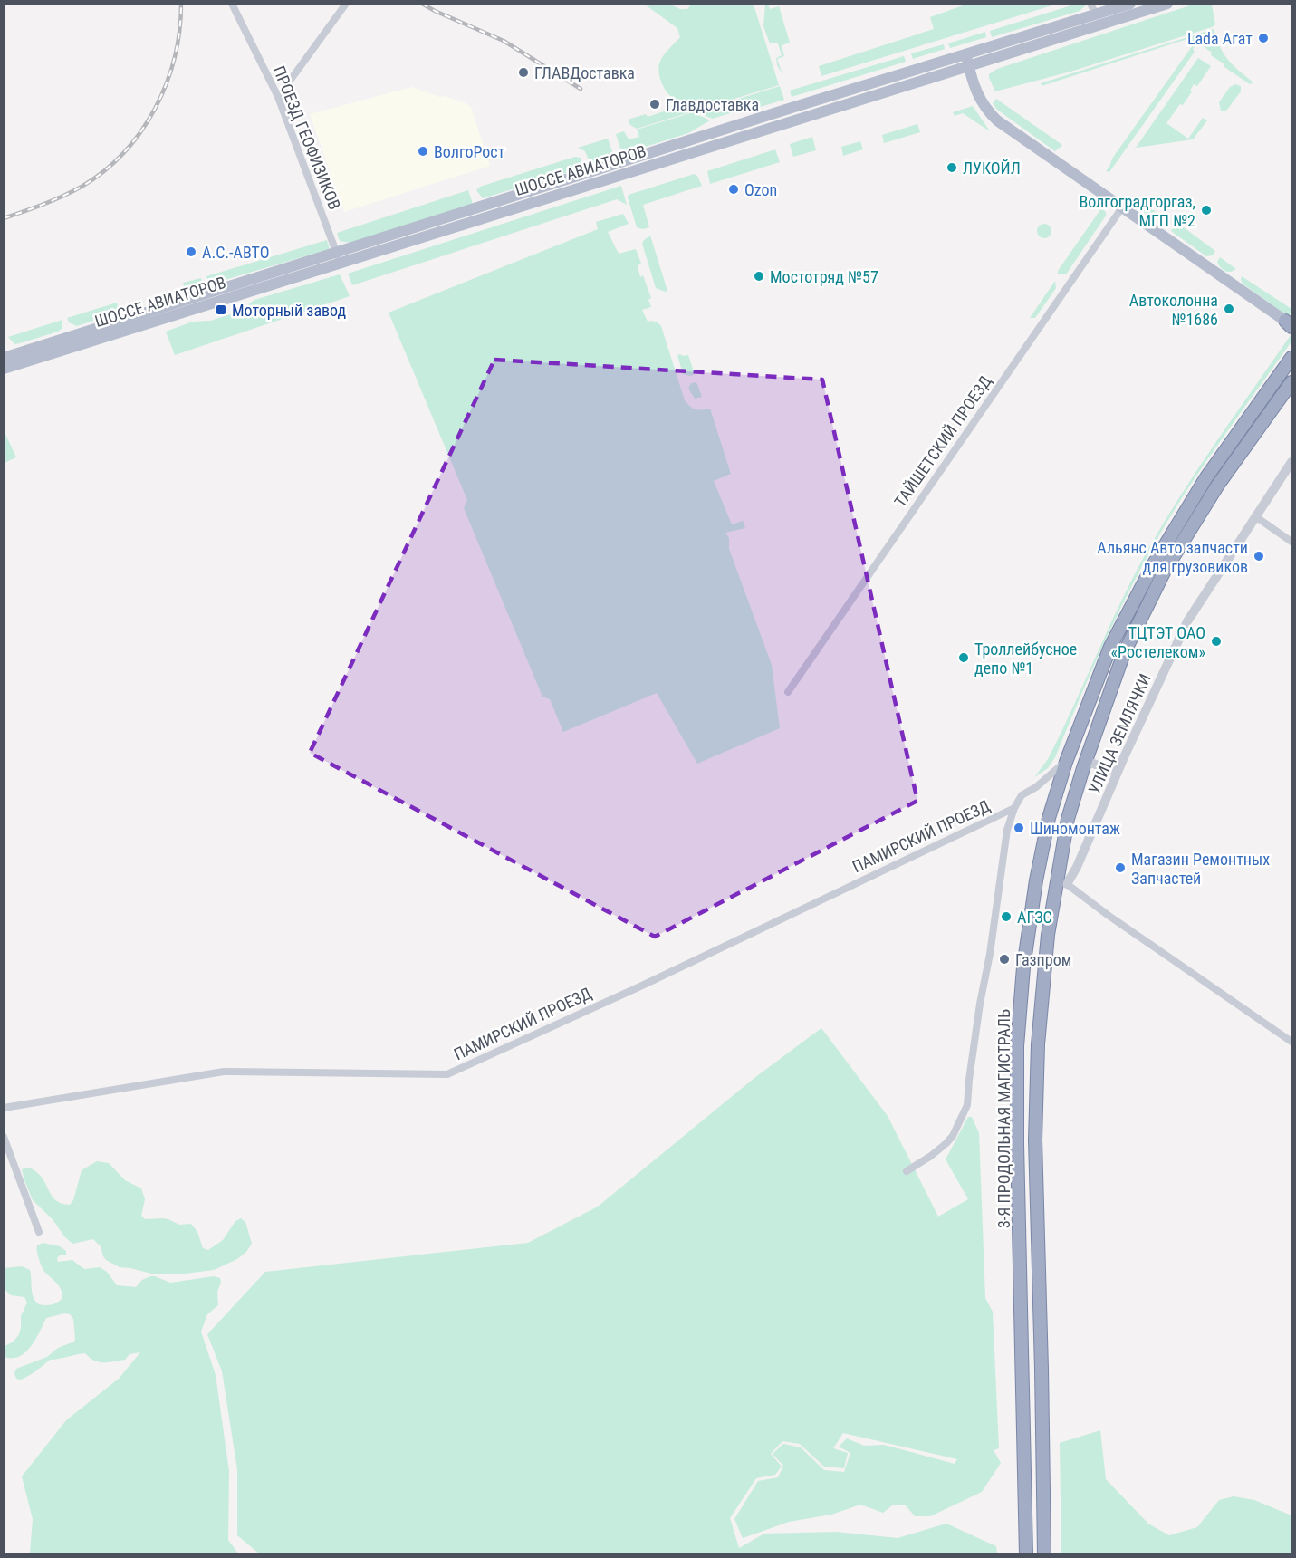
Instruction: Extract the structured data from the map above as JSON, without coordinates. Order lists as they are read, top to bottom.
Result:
{
  "streets": {
    "highway": ["3-Я ПРОДОЛЬНАЯ МАГИСТРАЛЬ"],
    "main road": ["ШОССЕ АВИАТОРОВ"],
    "street": [
      "ПРОЕЗД ГЕОФИЗИКОВ",
      "ТАЙШЕТСКИЙ ПРОЕЗД",
      "УЛИЦА ЗЕМЛЯЧКИ",
      "ПАМИРСКИЙ ПРОЕЗД"
    ]
  },
  "crossings": [
    ["ПРОЕЗД ГЕОФИЗИКОВ", "ШОССЕ АВИАТОРОВ"]
  ],
  "places": {
    "other": [
      "Lada Агат",
      "ГЛАВДоставка",
      "Главдоставка",
      "ВолгоРост",
      "ЛУКОЙЛ",
      "Ozon",
      "Волгоградгоргаз, МГП №2",
      "А.С.-АВТО",
      "Мостотряд №57",
      "Автоколонна №1686",
      "Альянс Авто запчасти для грузовиков",
      "ТЦТЭТ ОАО «Ростелеком»",
      "Троллейбусное депо №1",
      "Шиномонтаж",
      "Магазин Ремонтных Запчастей",
      "АГЗС",
      "Газпром"
    ],
    "transit": ["Моторный завод"]
  }
}
